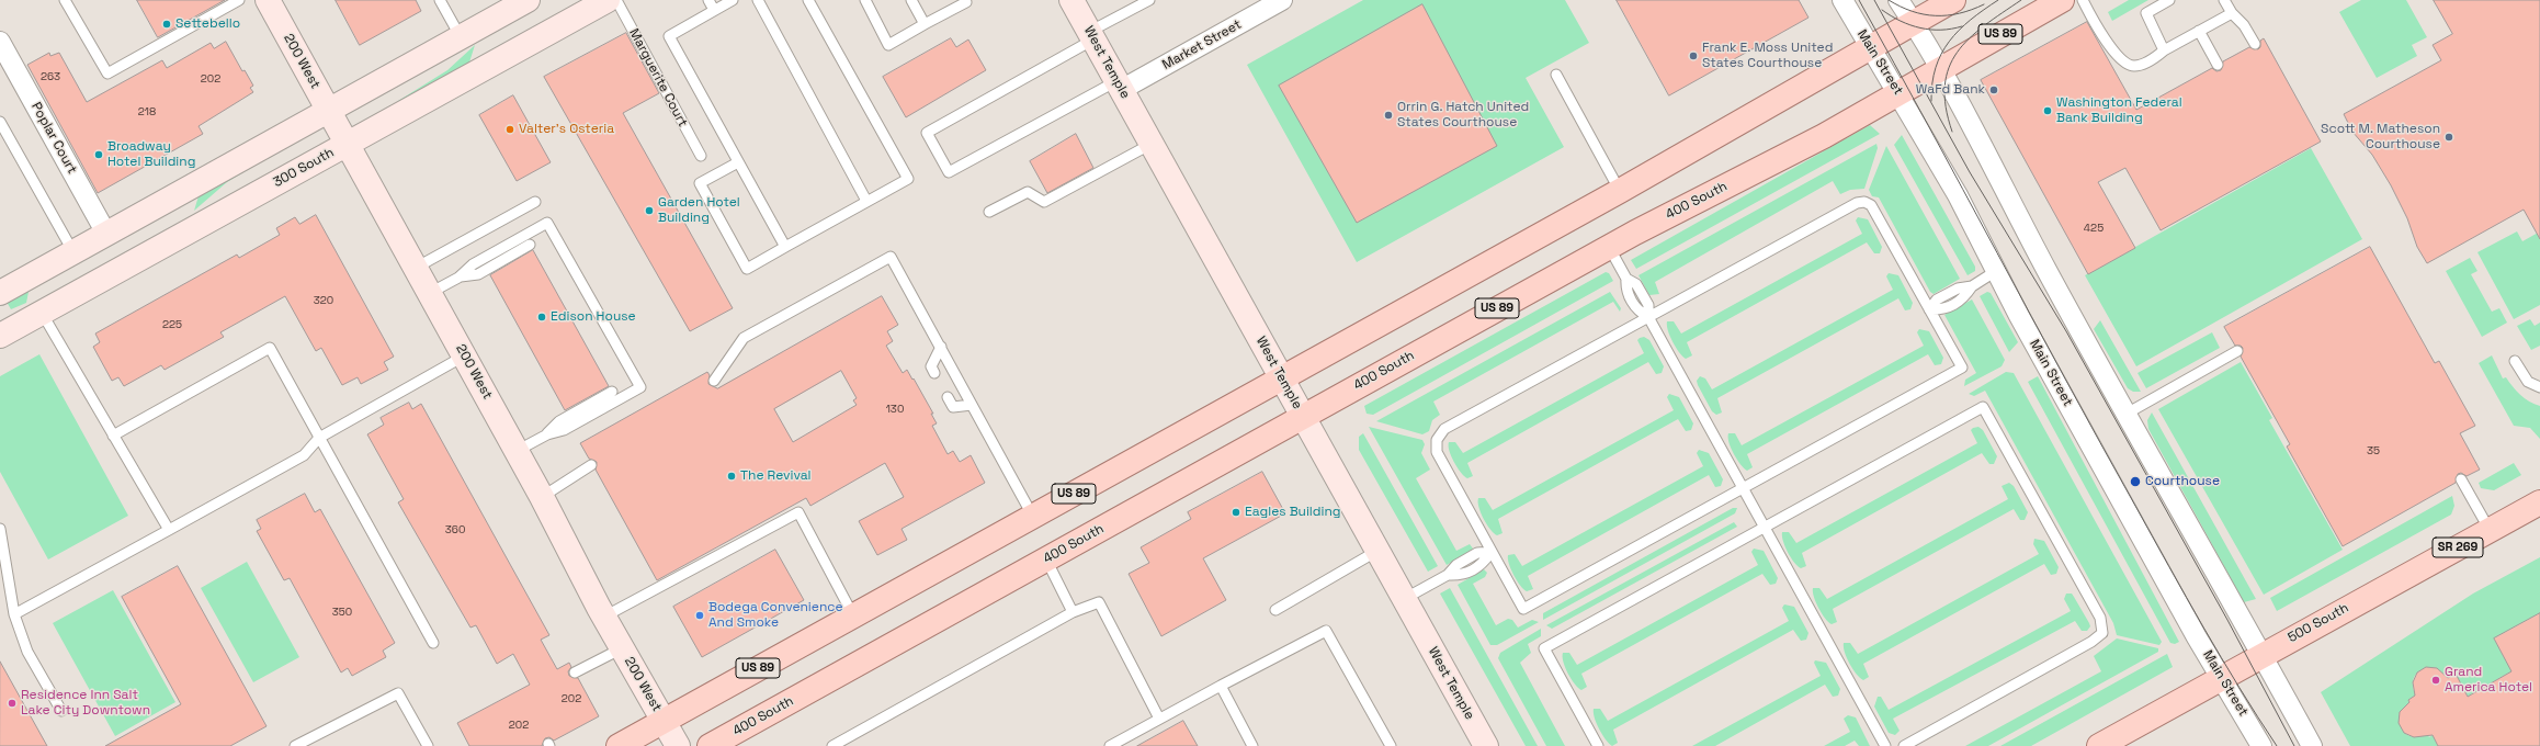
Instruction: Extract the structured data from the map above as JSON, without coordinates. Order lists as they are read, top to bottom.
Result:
{
  "streets": {
    "main road": [
      "US 89",
      "400 South",
      "SR 269",
      "500 South"
    ],
    "street": [
      "Market Street",
      "200 West",
      "West Temple",
      "Main Street",
      "Poplar Court",
      "300 South"
    ],
    "lane": ["Marguerite Court"]
  },
  "crossings": [
    ["US 89", "200 West"],
    ["US 89", "West Temple"],
    ["US 89", "Main Street"],
    ["Market Street", "West Temple"],
    ["200 West", "300 South"],
    ["West Temple", "400 South"],
    ["Main Street", "400 South"],
    ["Main Street", "500 South"]
  ],
  "places": [
    "Settebello",
    "Frank E. Moss United States Courthouse",
    "WaFd Bank",
    "Washington Federal Bank Building",
    "Orrin G. Hatch United States Courthouse",
    "Valter's Osteria",
    "Scott M. Matheson Courthouse",
    "Broadway Hotel Building",
    "Garden Hotel Building",
    "Edison House",
    "The Revival",
    "Courthouse",
    "Eagles Building",
    "Bodega Convenience And Smoke",
    "Grand America Hotel",
    "Residence Inn Salt Lake City Downtown"
  ],
  "house_numbers": [
    "263",
    "202",
    "218",
    "425",
    "320",
    "225",
    "130",
    "35",
    "360",
    "350",
    "202",
    "202"
  ]
}
